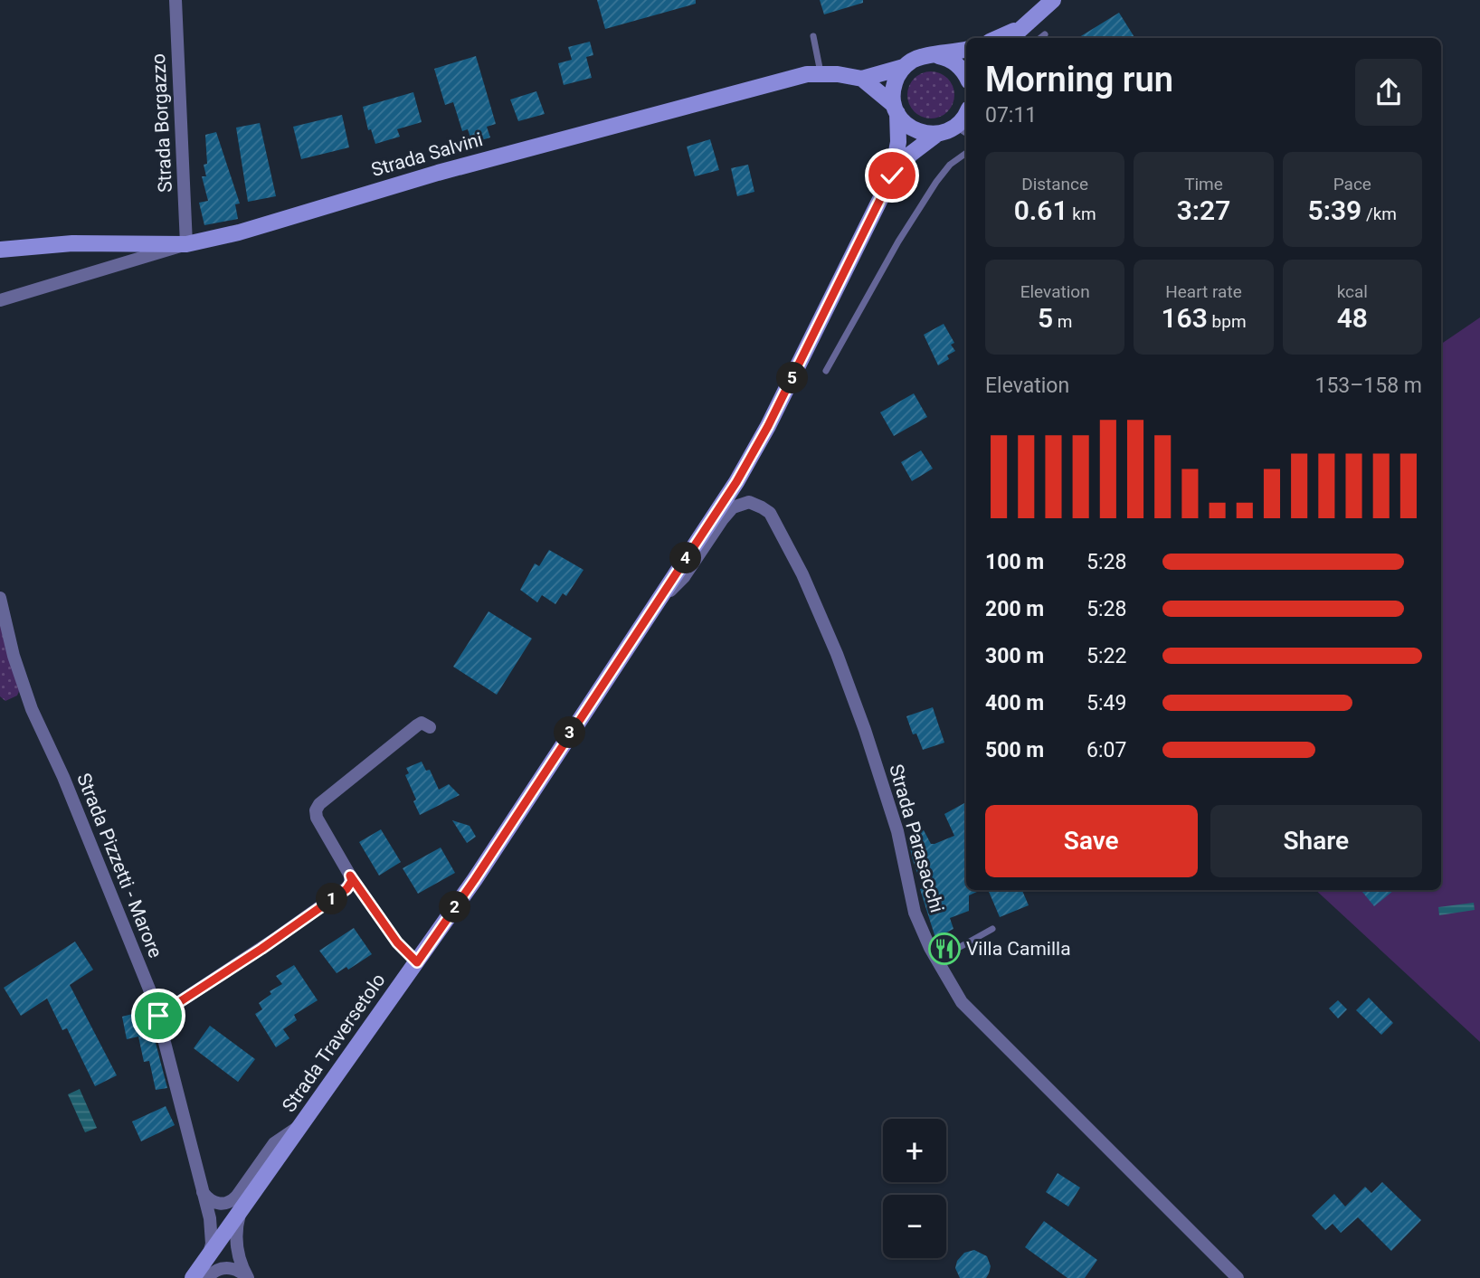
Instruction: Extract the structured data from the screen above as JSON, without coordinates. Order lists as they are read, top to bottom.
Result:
{
  "streets": {
    "main road": ["Strada Salvini", "Strada Traversetolo"],
    "street": ["Strada Borgazzo", "Strada Parasacchi", "Strada Pizzetti - Marore"]
  },
  "crossings": [
    ["Strada Borgazzo", "Strada Salvini"],
    ["Strada Salvini", "Strada Traversetolo"],
    ["Strada Parasacchi", "Strada Traversetolo"],
    ["Strada Pizzetti - Marore", "Strada Traversetolo"]
  ],
  "places": {
    "restaurant": ["Villa Camilla"]
  },
  "page": {
    "heading": ["Morning run", "07:11"],
    "stats": [
      ["Distance", "0.61 km"],
      ["Time", "3:27"],
      ["Pace", "5:39 /km"],
      ["Elevation", "5 m"],
      ["Heart rate", "163 bpm"],
      ["kcal", "48"]
    ],
    "chart": ["Elevation", "153–158 m"],
    "pins": [
      "5",
      "4",
      "3",
      "1",
      "2"
    ],
    "list": [
      {
        "name": "100 m",
        "note": "5:28"
      },
      {
        "name": "200 m",
        "note": "5:28"
      },
      {
        "name": "300 m",
        "note": "5:22"
      },
      {
        "name": "400 m",
        "note": "5:49"
      },
      {
        "name": "500 m",
        "note": "6:07"
      }
    ],
    "buttons": ["Save", "Share"],
    "map_buttons": ["+", "−"]
  }
}
